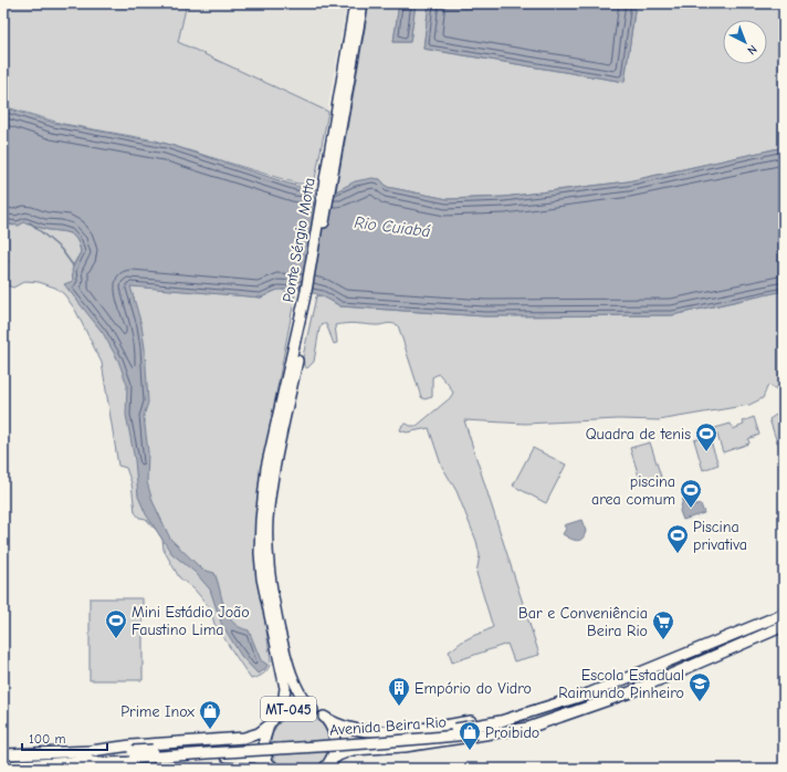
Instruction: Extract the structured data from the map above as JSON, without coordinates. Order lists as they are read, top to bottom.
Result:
{
  "streets": {
    "main road": ["Ponte Sérgio Motta", "MT-045", "Avenida Beira Rio"]
  },
  "crossings": [
    ["Ponte Sérgio Motta", "MT-045"],
    ["MT-045", "Avenida Beira Rio"]
  ],
  "water": ["Rio Cuiabá"],
  "places": {
    "sports": [
      "Quadra de tenis",
      "piscina area comum",
      "Piscina privativa",
      "Mini Estádio João Faustino Lima"
    ],
    "supermarket": ["Bar e Conveniência Beira Rio"],
    "school or university": ["Escola Estadual Raimundo Pinheiro"],
    "building": ["Empório do Vidro"],
    "shop": ["Prime Inox", "Proibido"]
  },
  "scale_bar": "100 m",
  "north": "bottom right"
}
